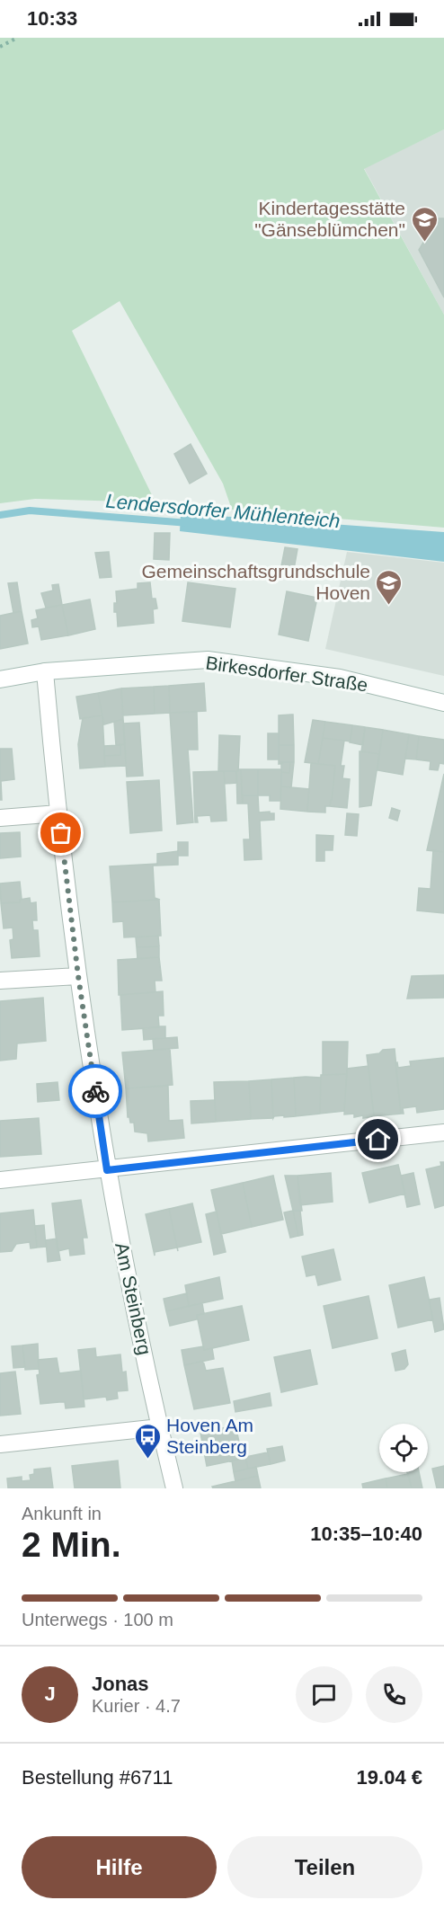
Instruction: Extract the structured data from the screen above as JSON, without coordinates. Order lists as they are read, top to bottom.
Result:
{
  "streets": {
    "street": ["Birkesdorfer Straße", "Am Steinberg"]
  },
  "crossings": [
    ["Birkesdorfer Straße", "Am Steinberg"]
  ],
  "water": ["Lendersdorfer Mühlenteich"],
  "places": {
    "school or university": ["Kindertagesstätte \"Gänseblümchen\"", "Gemeinschaftsgrundschule Hoven"],
    "bus stop": ["Hoven Am Steinberg"]
  },
  "page": {
    "status": "10:33",
    "heading": ["2 Min.", "Ankunft in", "10:35–10:40"],
    "panel": [
      "Jonas",
      "Kurier · 4.7",
      "Bestellung #6711",
      "19.04 €"
    ],
    "bar": "Unterwegs · 100 m",
    "round": "J",
    "buttons": ["Hilfe", "Teilen"]
  }
}
